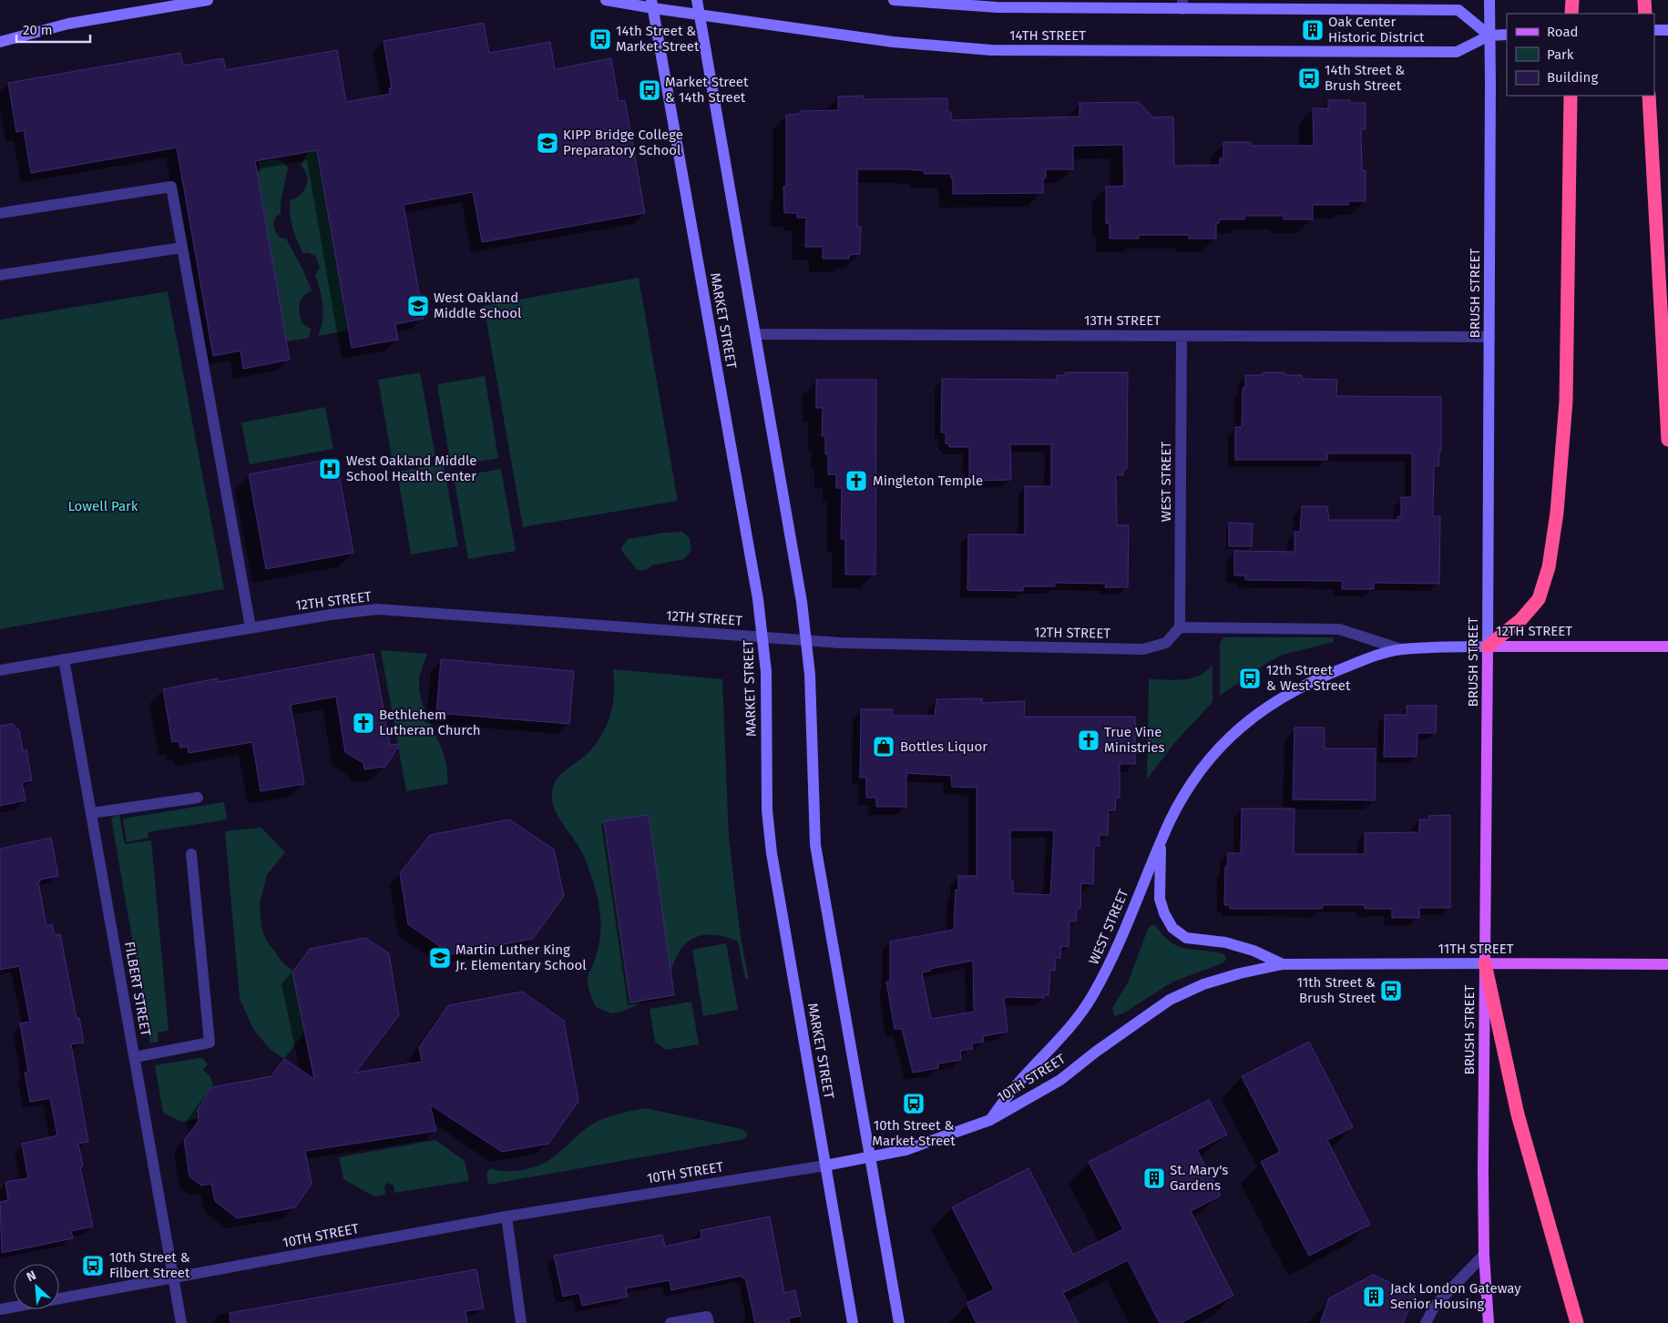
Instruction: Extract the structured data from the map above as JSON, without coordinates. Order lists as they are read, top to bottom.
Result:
{
  "streets": {
    "main road": [
      "14TH STREET",
      "BRUSH STREET",
      "MARKET STREET",
      "WEST STREET",
      "12TH STREET",
      "11TH STREET",
      "10TH STREET"
    ],
    "street": ["13TH STREET", "FILBERT STREET"]
  },
  "crossings": [
    ["14TH STREET", "BRUSH STREET"],
    ["14TH STREET", "MARKET STREET"],
    ["BRUSH STREET", "13TH STREET"],
    ["BRUSH STREET", "12TH STREET"],
    ["BRUSH STREET", "11TH STREET"],
    ["MARKET STREET", "13TH STREET"],
    ["MARKET STREET", "12TH STREET"],
    ["MARKET STREET", "10TH STREET"],
    ["13TH STREET", "WEST STREET"],
    ["WEST STREET", "12TH STREET"],
    ["WEST STREET", "10TH STREET"],
    ["12TH STREET", "FILBERT STREET"],
    ["11TH STREET", "10TH STREET"],
    ["FILBERT STREET", "10TH STREET"]
  ],
  "parks": ["Lowell Park"],
  "places": {
    "building": ["Oak Center Historic District", "St. Mary's Gardens", "Jack London Gateway Senior Housing"],
    "bus stop": [
      "14th Street & Market Street",
      "14th Street & Brush Street",
      "Market Street & 14th Street",
      "12th Street & West Street",
      "11th Street & Brush Street",
      "10th Street & Market Street",
      "10th Street & Filbert Street"
    ],
    "school or university": ["KIPP Bridge College Preparatory School", "West Oakland Middle School", "Martin Luther King Jr. Elementary School"],
    "hospital": ["West Oakland Middle School Health Center"],
    "church": ["Mingleton Temple", "Bethlehem Lutheran Church", "True Vine Ministries"],
    "shop": ["Bottles Liquor"]
  },
  "legend": ["Road", "Park", "Building"],
  "scale_bar": "20 m",
  "north": "top left"
}
